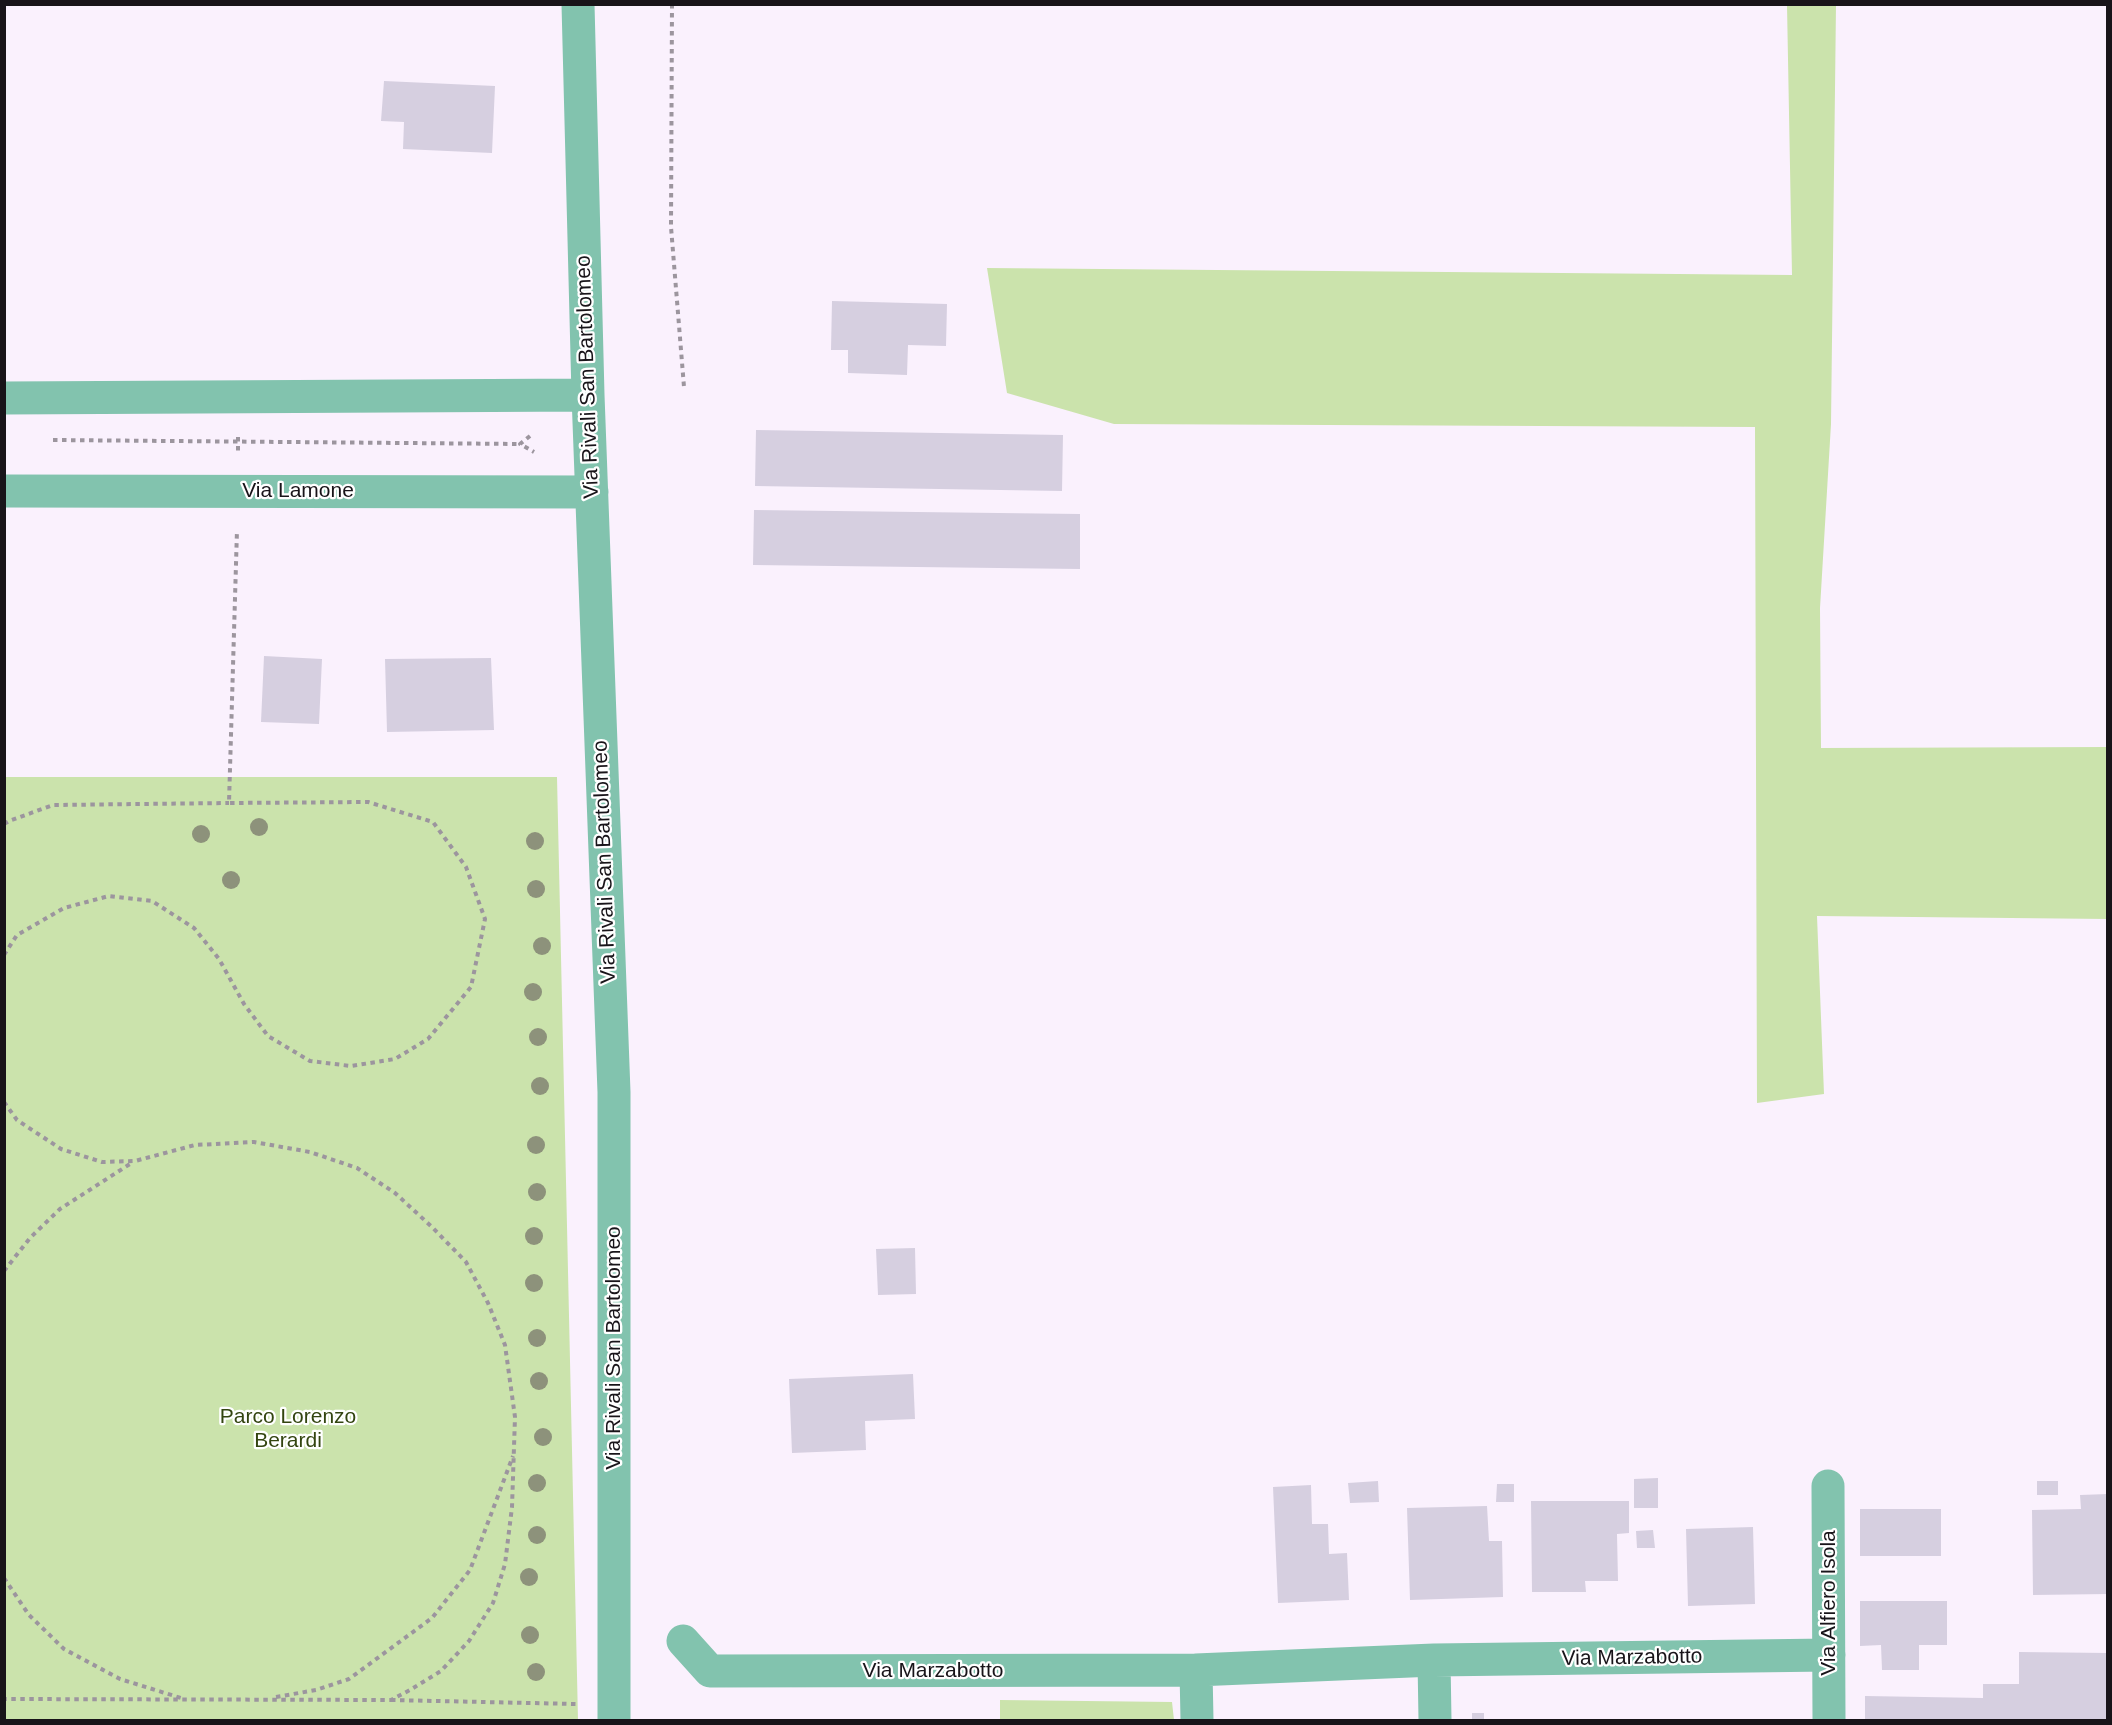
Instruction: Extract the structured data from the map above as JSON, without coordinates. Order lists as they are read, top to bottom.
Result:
{
  "streets": {
    "street": [
      "Via Rivali San Bartolomeo",
      "Via Lamone",
      "Via Alfiero Isola",
      "Via Marzabotto"
    ]
  },
  "crossings": [
    ["Via Rivali San Bartolomeo", "Via Lamone"],
    ["Via Alfiero Isola", "Via Marzabotto"]
  ],
  "parks": ["Parco Lorenzo Berardi"]
}
